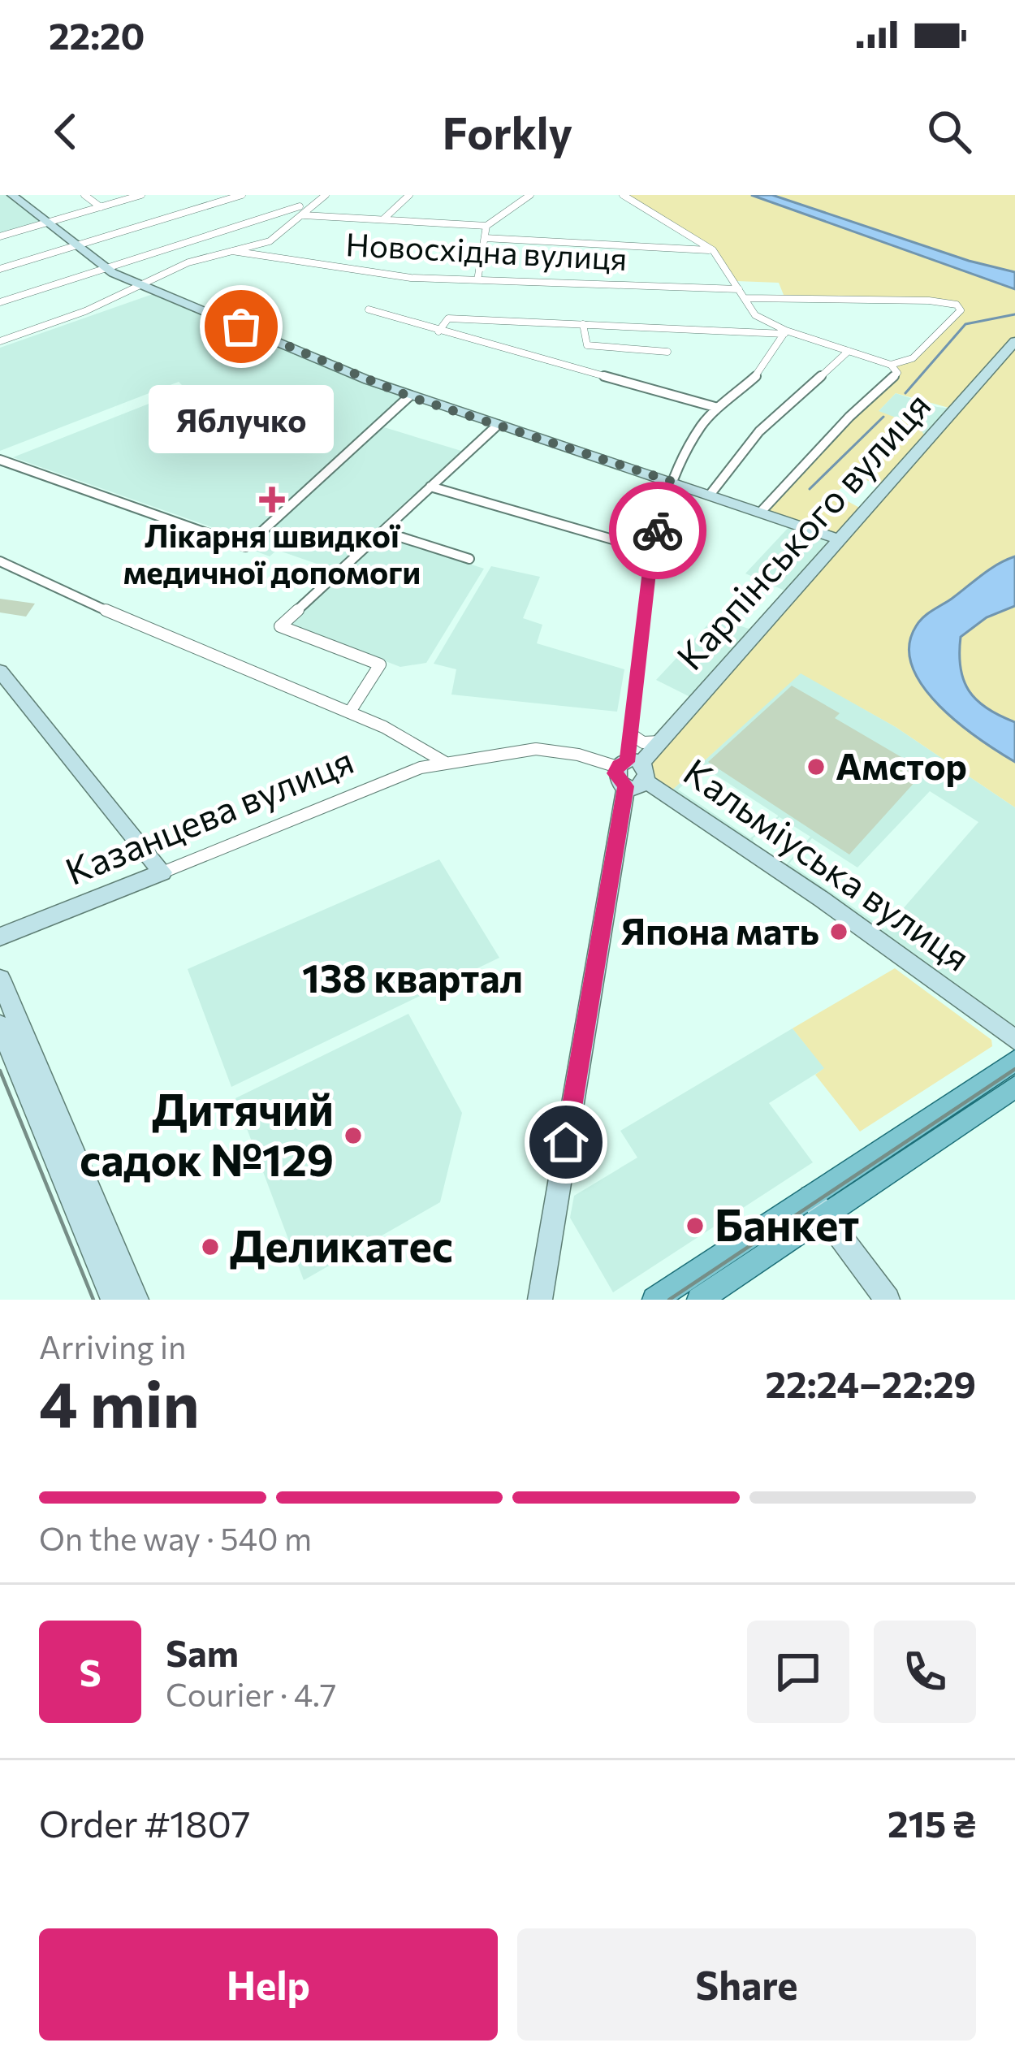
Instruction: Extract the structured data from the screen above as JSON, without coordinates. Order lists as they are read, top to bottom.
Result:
{
  "streets": {
    "street": [
      "Новосхідна вулиця",
      "Карпінського вулиця",
      "Казанцева вулиця",
      "Кальміуська вулиця"
    ]
  },
  "crossings": [
    ["Карпінського вулиця", "Кальміуська вулиця"],
    ["Казанцева вулиця", "Кальміуська вулиця"]
  ],
  "districts": ["138 квартал"],
  "places": {
    "other": [
      "Яблучко",
      "Амстор",
      "Япона мать",
      "Дитячий садок №129",
      "Банкет",
      "Деликатес"
    ],
    "health": ["Лікарня швидкої медичної допомоги"]
  },
  "page": {
    "status": "22:20",
    "header": "Forkly",
    "bubble": "Яблучко",
    "heading": ["4 min", "Arriving in", "22:24–22:29"],
    "panel": [
      "Sam",
      "Courier · 4.7",
      "Order #1807",
      "215 ₴"
    ],
    "bar": "On the way · 540 m",
    "round": "S",
    "buttons": ["Help", "Share"]
  }
}
